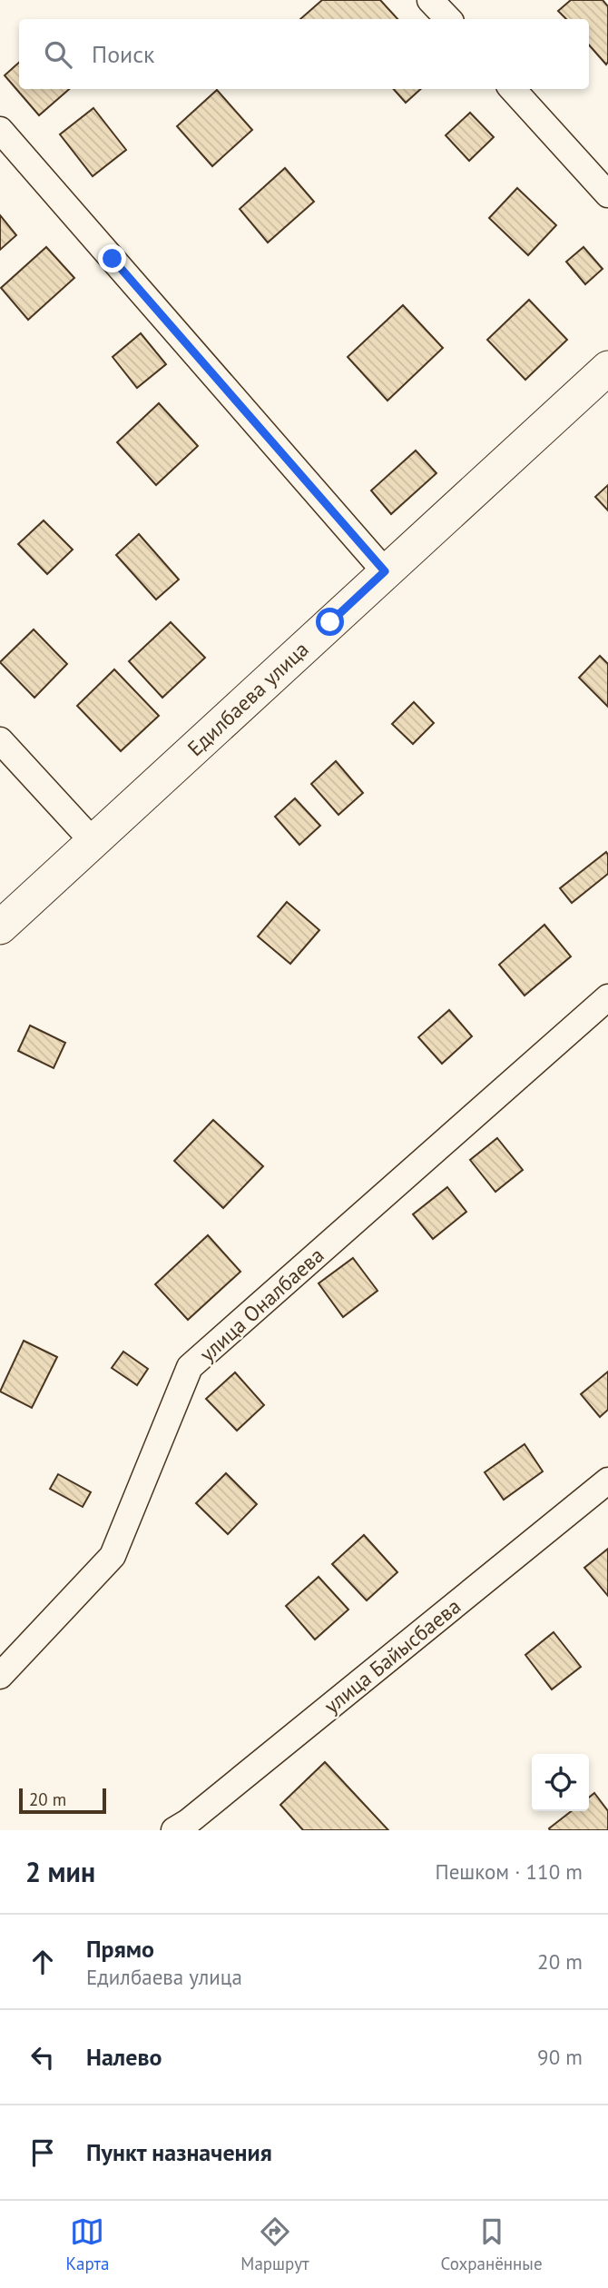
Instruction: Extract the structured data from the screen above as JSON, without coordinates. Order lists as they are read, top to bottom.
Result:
{
  "streets": {
    "street": ["Едилбаева улица", "улица Оналбаева", "улица Байысбаева"]
  },
  "scale_bar": "20 m",
  "page": {
    "search": "Поиск",
    "scale": "20 m",
    "heading": ["2 мин", "Пешком · 110 m"],
    "list": [
      ["Прямо", "Едилбаева улица", "20 m"],
      ["Налево", "90 m"],
      "Пункт назначения"
    ],
    "nav": ["Карта", "Маршрут", "Сохранённые"]
  }
}
